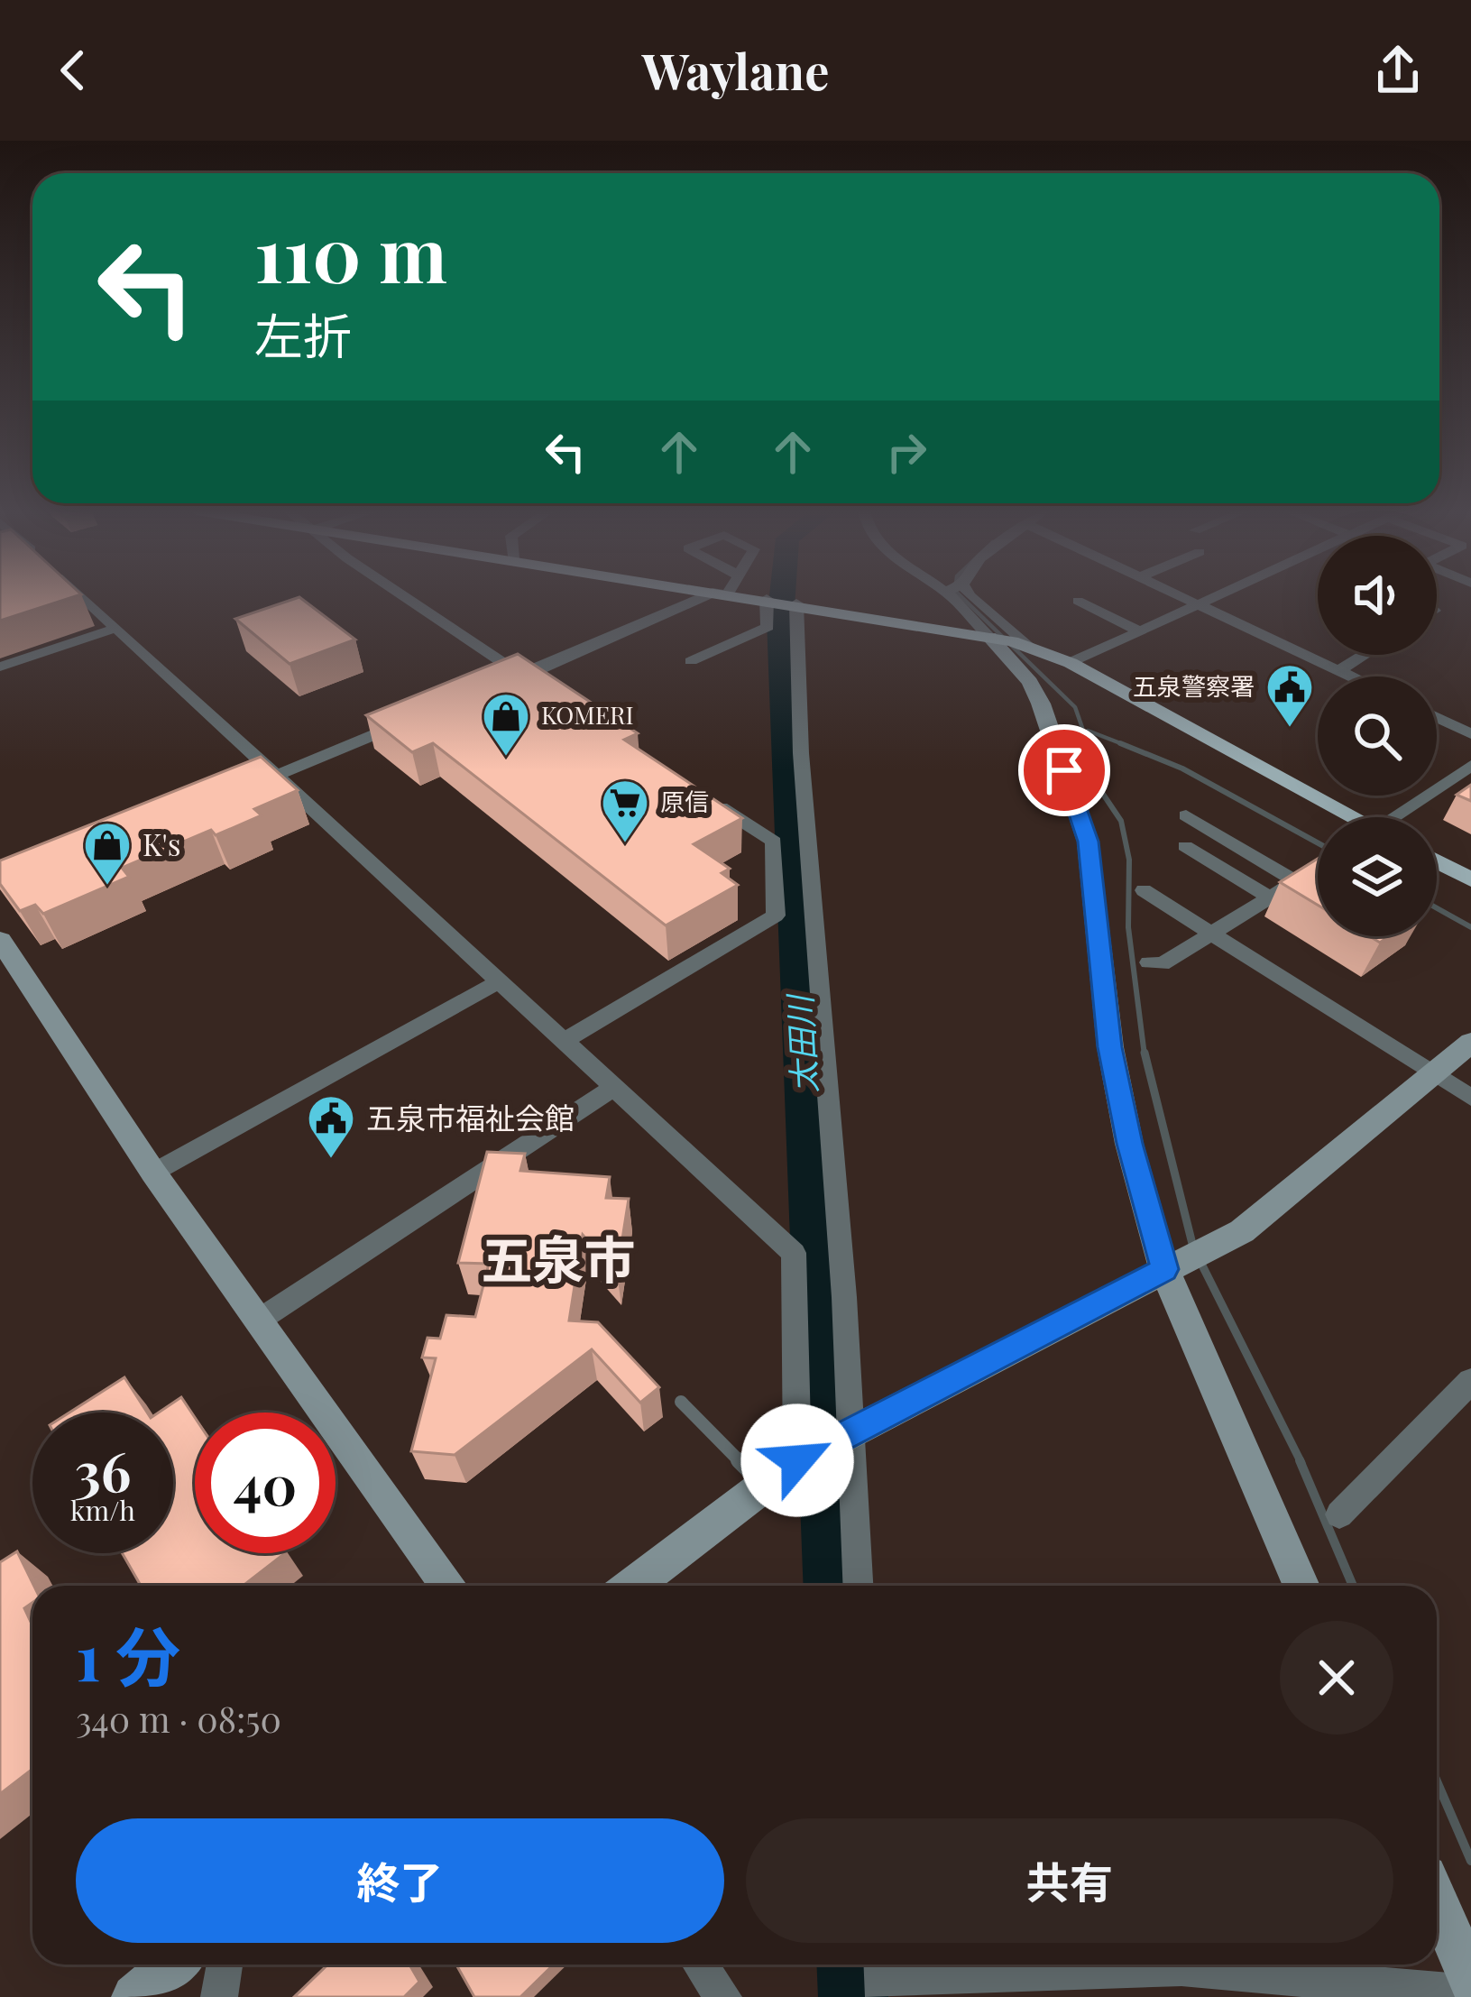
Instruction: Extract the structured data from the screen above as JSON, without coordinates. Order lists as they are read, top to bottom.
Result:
{
  "districts": ["五泉市"],
  "water": ["太田川"],
  "places": {
    "public building": ["五泉警察署", "五泉市福祉会館"],
    "shop": ["KOMERI", "K's"],
    "supermarket": ["原信"]
  },
  "page": {
    "header": "Waylane",
    "turn": ["110 m", "左折"],
    "speed": "36 km/h",
    "limit": "40",
    "heading": ["1 分", "340 m · 08:50"],
    "buttons": ["終了", "共有"]
  }
}
